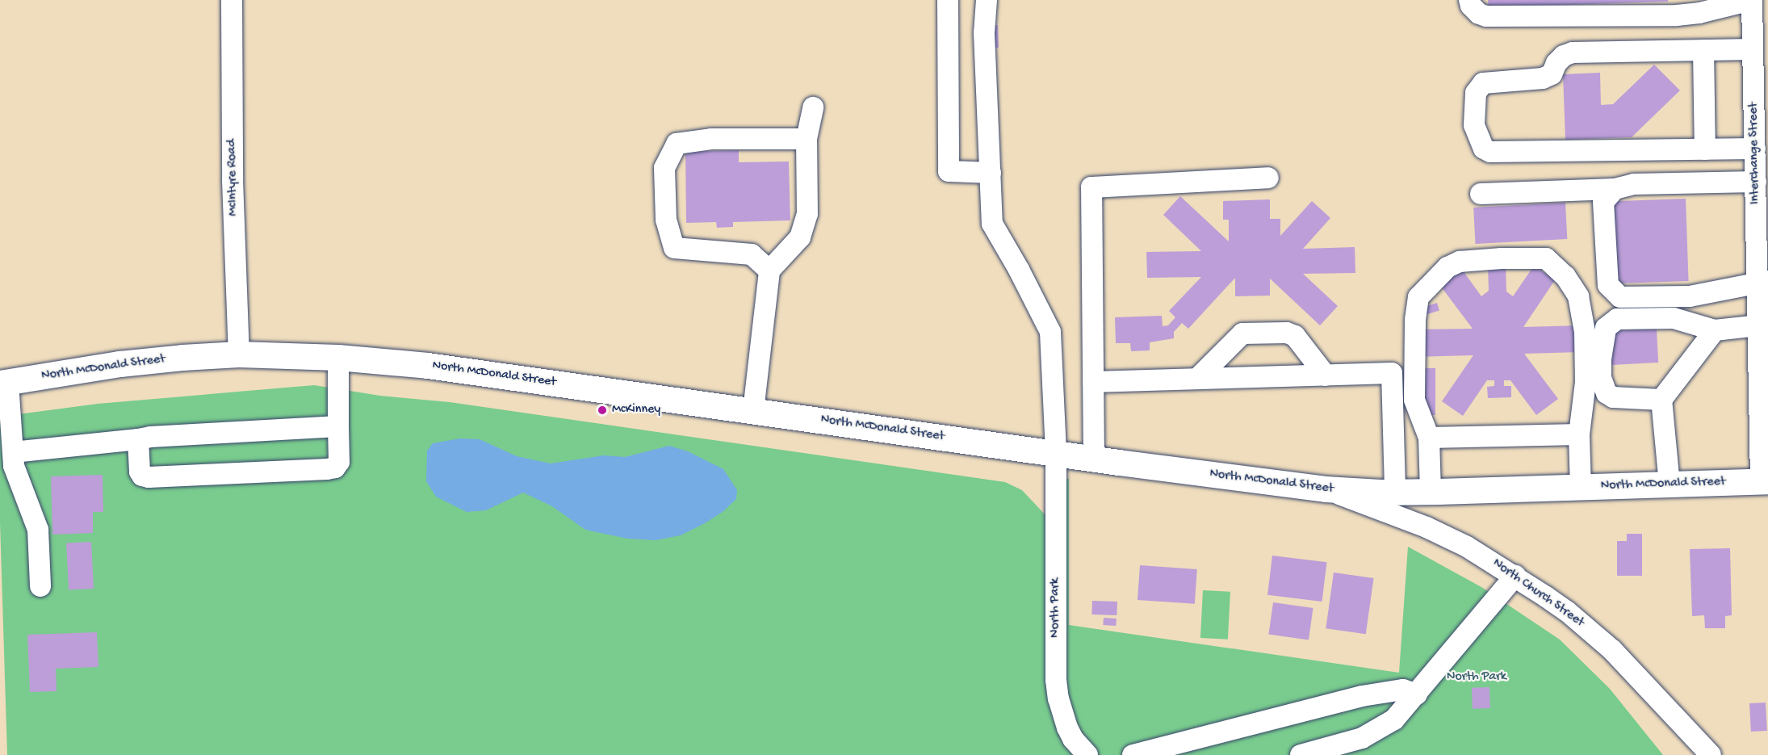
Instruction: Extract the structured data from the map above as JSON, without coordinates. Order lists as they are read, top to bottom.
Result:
{
  "streets": {
    "main road": ["North McDonald Street"],
    "street": [
      "Interchange Street",
      "McIntyre Road",
      "North Church Street",
      "North Park"
    ]
  },
  "crossings": [
    ["Interchange Street", "North McDonald Street"],
    ["McIntyre Road", "North McDonald Street"],
    ["North McDonald Street", "North Church Street"],
    ["North McDonald Street", "North Park"]
  ],
  "parks": ["North Park"],
  "places": ["McKinney"]
}
